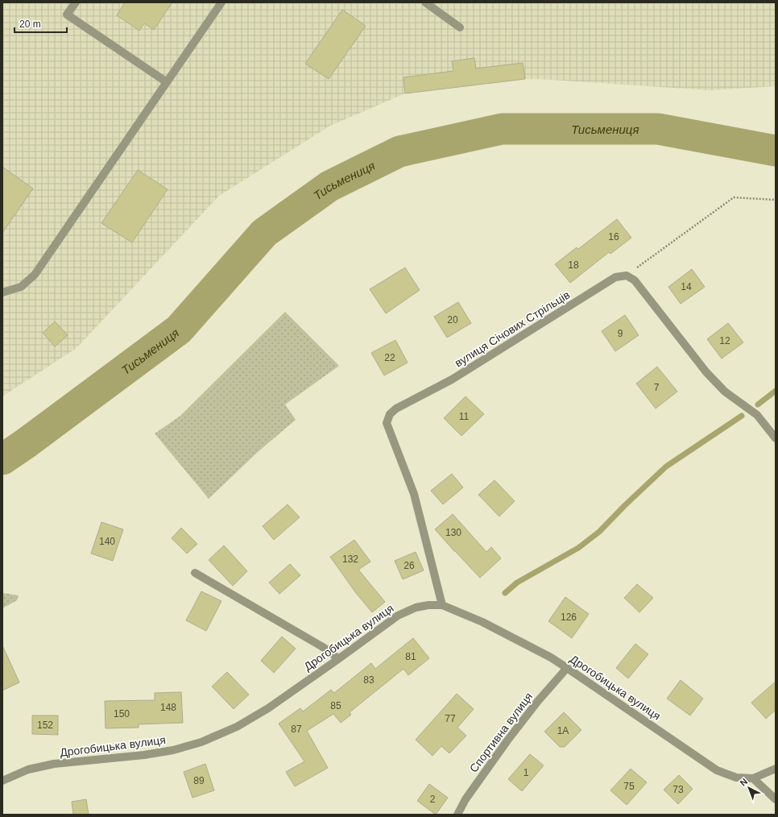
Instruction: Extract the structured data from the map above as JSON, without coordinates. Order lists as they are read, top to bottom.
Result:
{
  "streets": {
    "street": ["вулиця Січових Стрільців", "Дрогобицька вулиця", "Спортивна вулиця"]
  },
  "crossings": [
    ["вулиця Січових Стрільців", "Дрогобицька вулиця"],
    ["Дрогобицька вулиця", "Спортивна вулиця"]
  ],
  "water": ["Тисьмениця"],
  "house_numbers": [
    "16",
    "18",
    "14",
    "20",
    "9",
    "12",
    "22",
    "7",
    "11",
    "130",
    "140",
    "132",
    "26",
    "126",
    "81",
    "83",
    "85",
    "148",
    "150",
    "77",
    "152",
    "87",
    "1А",
    "1",
    "89",
    "75",
    "73",
    "2"
  ],
  "scale_bar": "20 m",
  "north": "top left"
}
